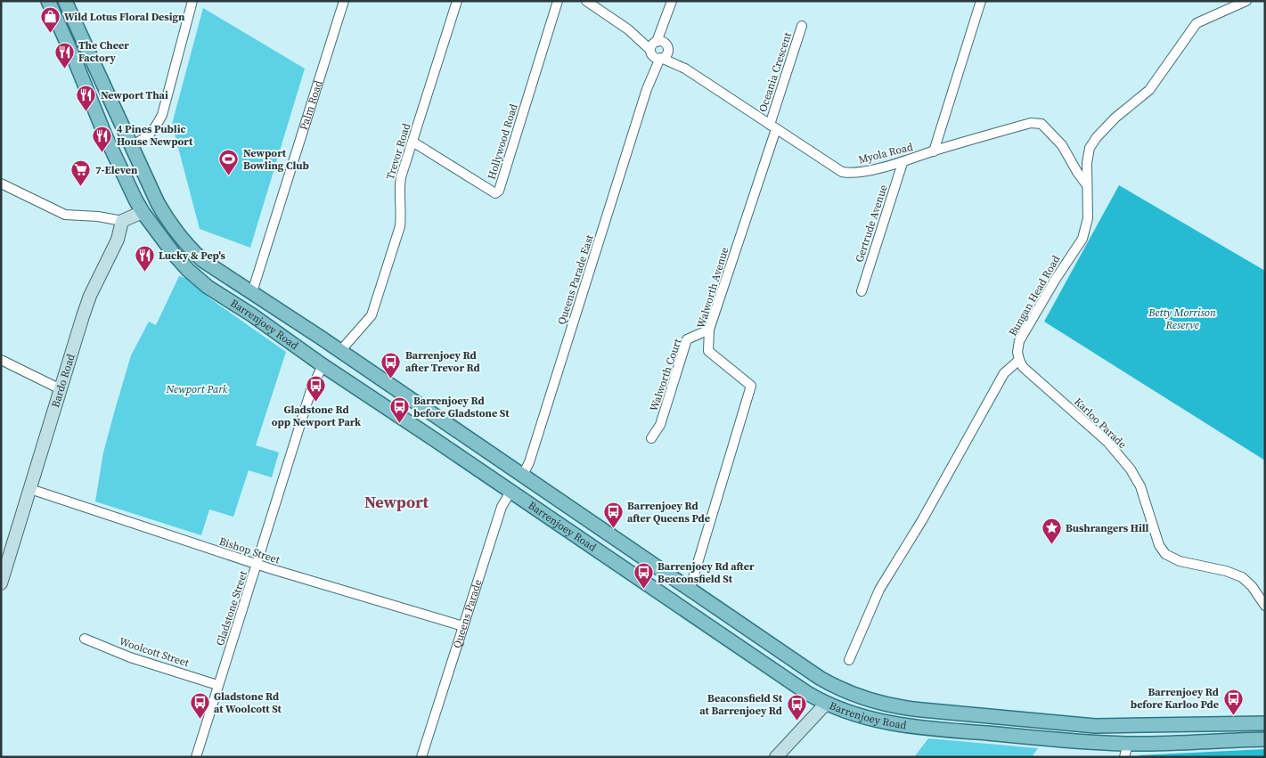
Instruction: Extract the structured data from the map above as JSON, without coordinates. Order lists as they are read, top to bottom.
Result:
{
  "streets": {
    "main road": ["Palm Road", "Barrenjoey Road", "Queens Parade"],
    "street": [
      "Oceania Crescent",
      "Hollywood Road",
      "Trevor Road",
      "Myola Road",
      "Gertrude Avenue",
      "Queens Parade East",
      "Walworth Avenue",
      "Bungan Head Road",
      "Walworth Court",
      "Bardo Road",
      "Karloo Parade",
      "Bishop Street",
      "Gladstone Street",
      "Woolcott Street"
    ]
  },
  "crossings": [
    ["Oceania Crescent", "Myola Road"],
    ["Oceania Crescent", "Walworth Avenue"],
    ["Palm Road", "Barrenjoey Road"],
    ["Hollywood Road", "Trevor Road"],
    ["Trevor Road", "Barrenjoey Road"],
    ["Myola Road", "Gertrude Avenue"],
    ["Myola Road", "Queens Parade East"],
    ["Myola Road", "Walworth Avenue"],
    ["Myola Road", "Bungan Head Road"],
    ["Queens Parade East", "Barrenjoey Road"],
    ["Queens Parade East", "Queens Parade"],
    ["Walworth Avenue", "Barrenjoey Road"],
    ["Walworth Avenue", "Walworth Court"],
    ["Bungan Head Road", "Karloo Parade"],
    ["Barrenjoey Road", "Gladstone Street"],
    ["Barrenjoey Road", "Queens Parade"],
    ["Bardo Road", "Bishop Street"],
    ["Bishop Street", "Gladstone Street"],
    ["Bishop Street", "Queens Parade"],
    ["Gladstone Street", "Woolcott Street"]
  ],
  "districts": ["Newport"],
  "parks": ["Betty Morrison Reserve", "Newport Park"],
  "places": {
    "shop": ["Wild Lotus Floral Design"],
    "restaurant": [
      "The Cheer Factory",
      "Newport Thai",
      "4 Pines Public House Newport",
      "Lucky & Pep's"
    ],
    "sports": ["Newport Bowling Club"],
    "supermarket": ["7-Eleven"],
    "bus stop": [
      "Barrenjoey Rd after Trevor Rd",
      "Gladstone Rd opp Newport Park",
      "Barrenjoey Rd before Gladstone St",
      "Barrenjoey Rd after Queens Pde",
      "Barrenjoey Rd after Beaconsfield St",
      "Barrenjoey Rd before Karloo Pde",
      "Gladstone Rd at Woolcott St",
      "Beaconsfield St at Barrenjoey Rd"
    ],
    "place": ["Bushrangers Hill"]
  }
}
